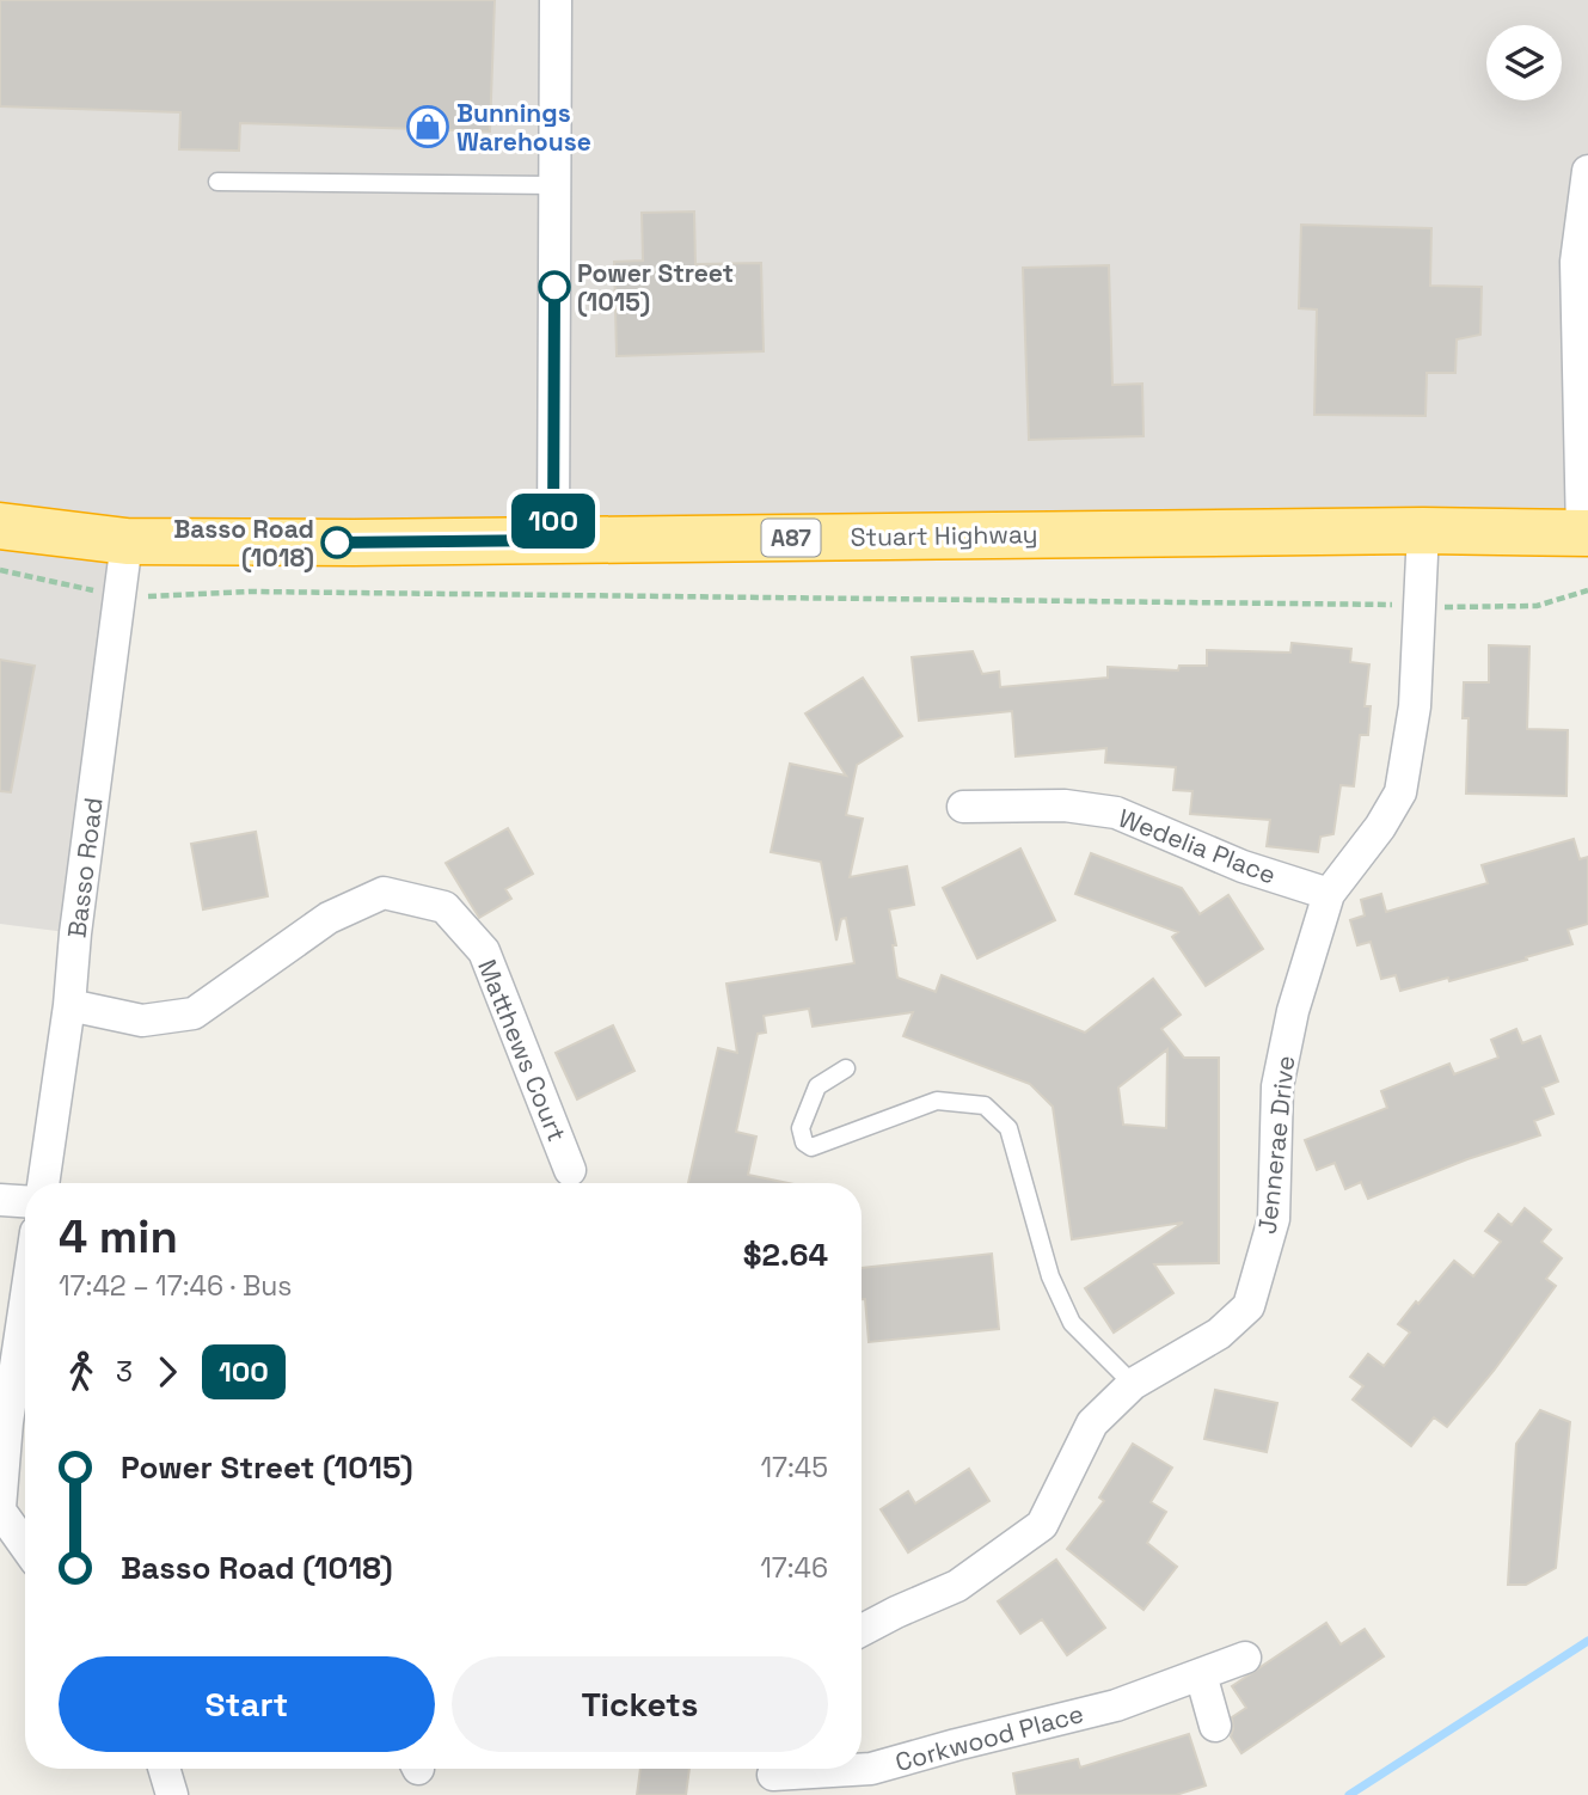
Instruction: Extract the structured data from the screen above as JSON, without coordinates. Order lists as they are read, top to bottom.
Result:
{
  "streets": {
    "highway": ["Stuart Highway", "A87"],
    "street": [
      "Wedelia Place",
      "Basso Road",
      "Matthews Court",
      "Jennerae Drive",
      "Corkwood Place"
    ]
  },
  "crossings": [
    ["Stuart Highway", "Basso Road"],
    ["Stuart Highway", "Jennerae Drive"],
    ["Wedelia Place", "Jennerae Drive"],
    ["Basso Road", "Matthews Court"]
  ],
  "places": {
    "shop": ["Bunnings Warehouse"],
    "other": ["Power Street (1015)", "Basso Road (1018)"]
  },
  "lines": ["bus line 100"],
  "page": {
    "on_map": "100",
    "heading": ["4 min", "17:42 – 17:46 · Bus", "$2.64"],
    "legs": ["3", "100"],
    "list": [
      {
        "name": "Power Street (1015)",
        "value": "17:45"
      },
      {
        "name": "Basso Road (1018)",
        "value": "17:46"
      }
    ],
    "buttons": ["Start", "Tickets"]
  }
}
